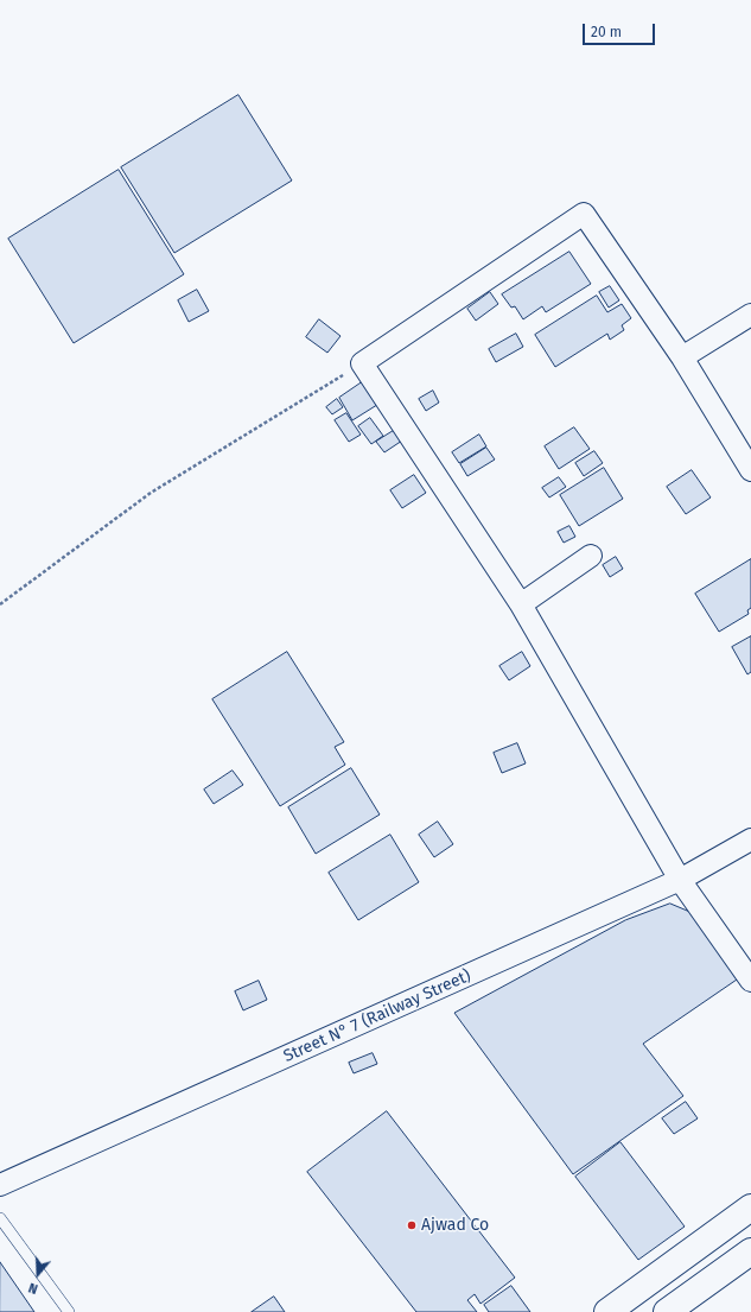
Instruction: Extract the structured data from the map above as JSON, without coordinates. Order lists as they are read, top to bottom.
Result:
{
  "streets": {
    "street": ["Street N° 7 (Railway Street)"]
  },
  "places": ["Ajwad Co"],
  "scale_bar": "20 m",
  "north": "bottom"
}
